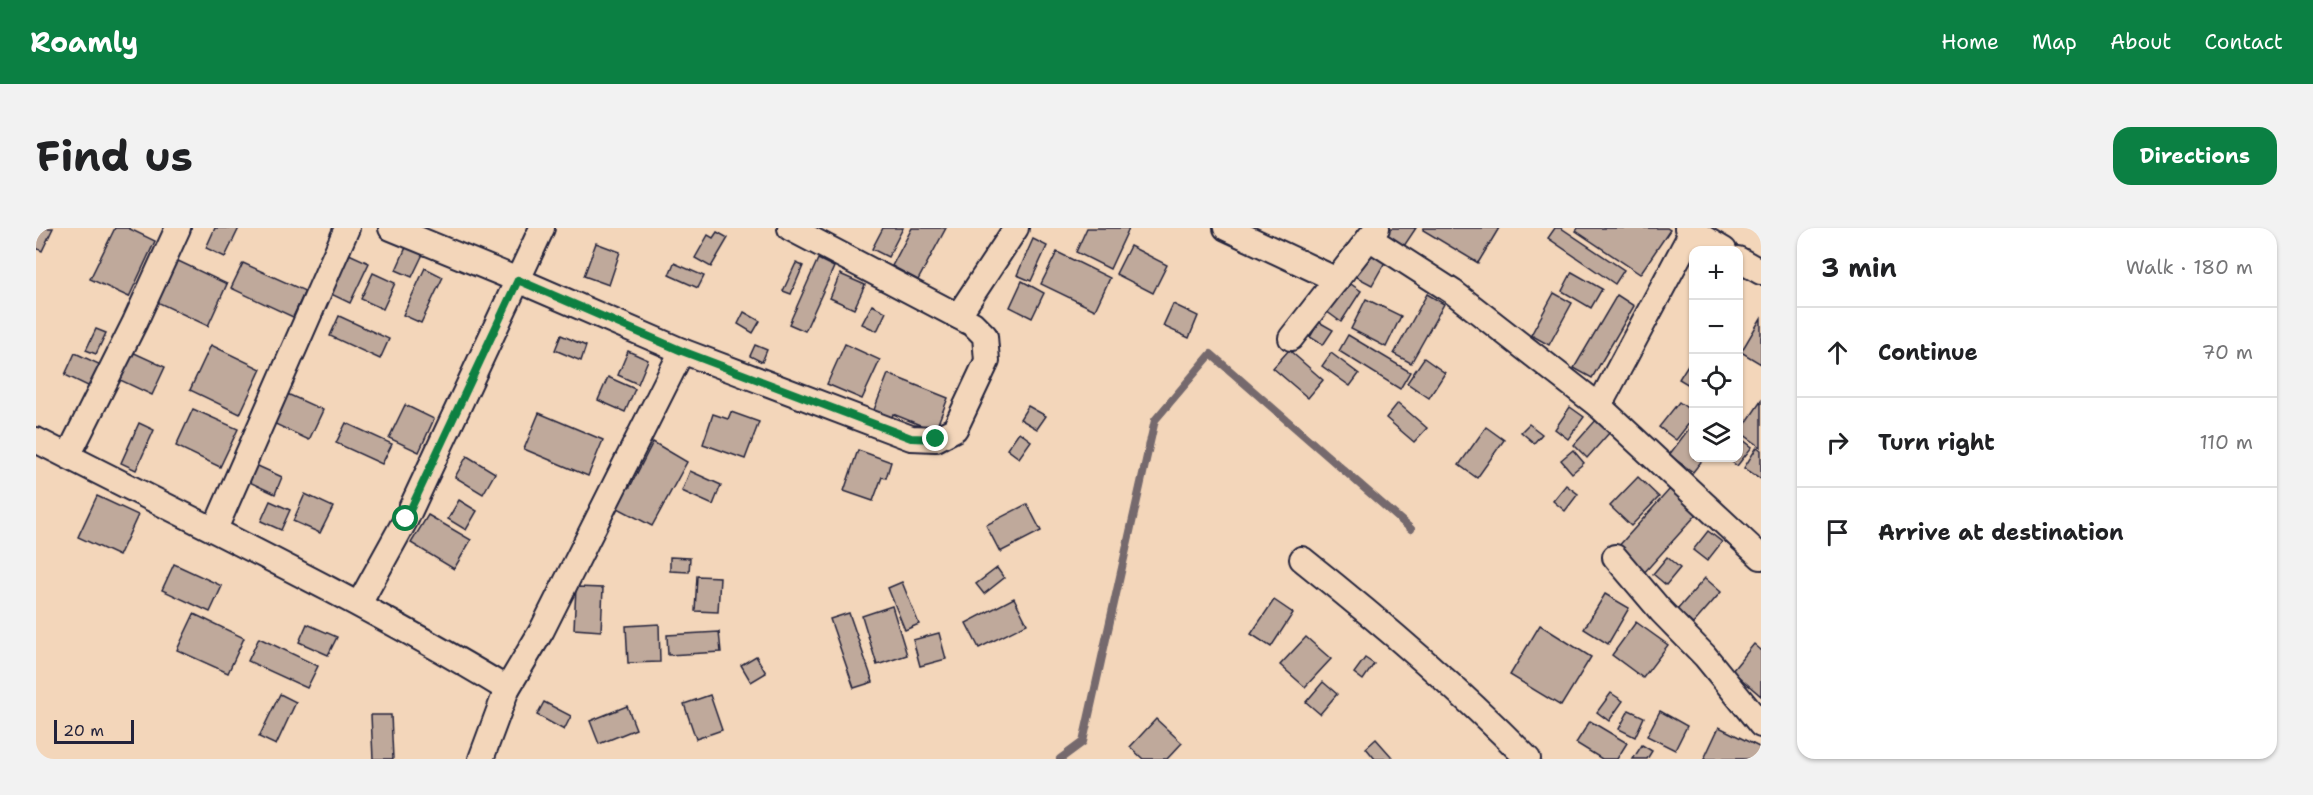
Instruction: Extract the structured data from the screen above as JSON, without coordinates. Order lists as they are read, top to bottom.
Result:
{
  "scale_bar": "20 m",
  "page": {
    "header": "Roamly",
    "nav": [
      "Home",
      "Map",
      "About",
      "Contact"
    ],
    "buttons": "Directions",
    "title": "Find us",
    "heading": ["3 min", "Walk · 180 m"],
    "map_buttons": ["+", "−"],
    "list": [
      ["Continue", "70 m"],
      ["Turn right", "110 m"],
      "Arrive at destination"
    ],
    "scale": "20 m"
  }
}
